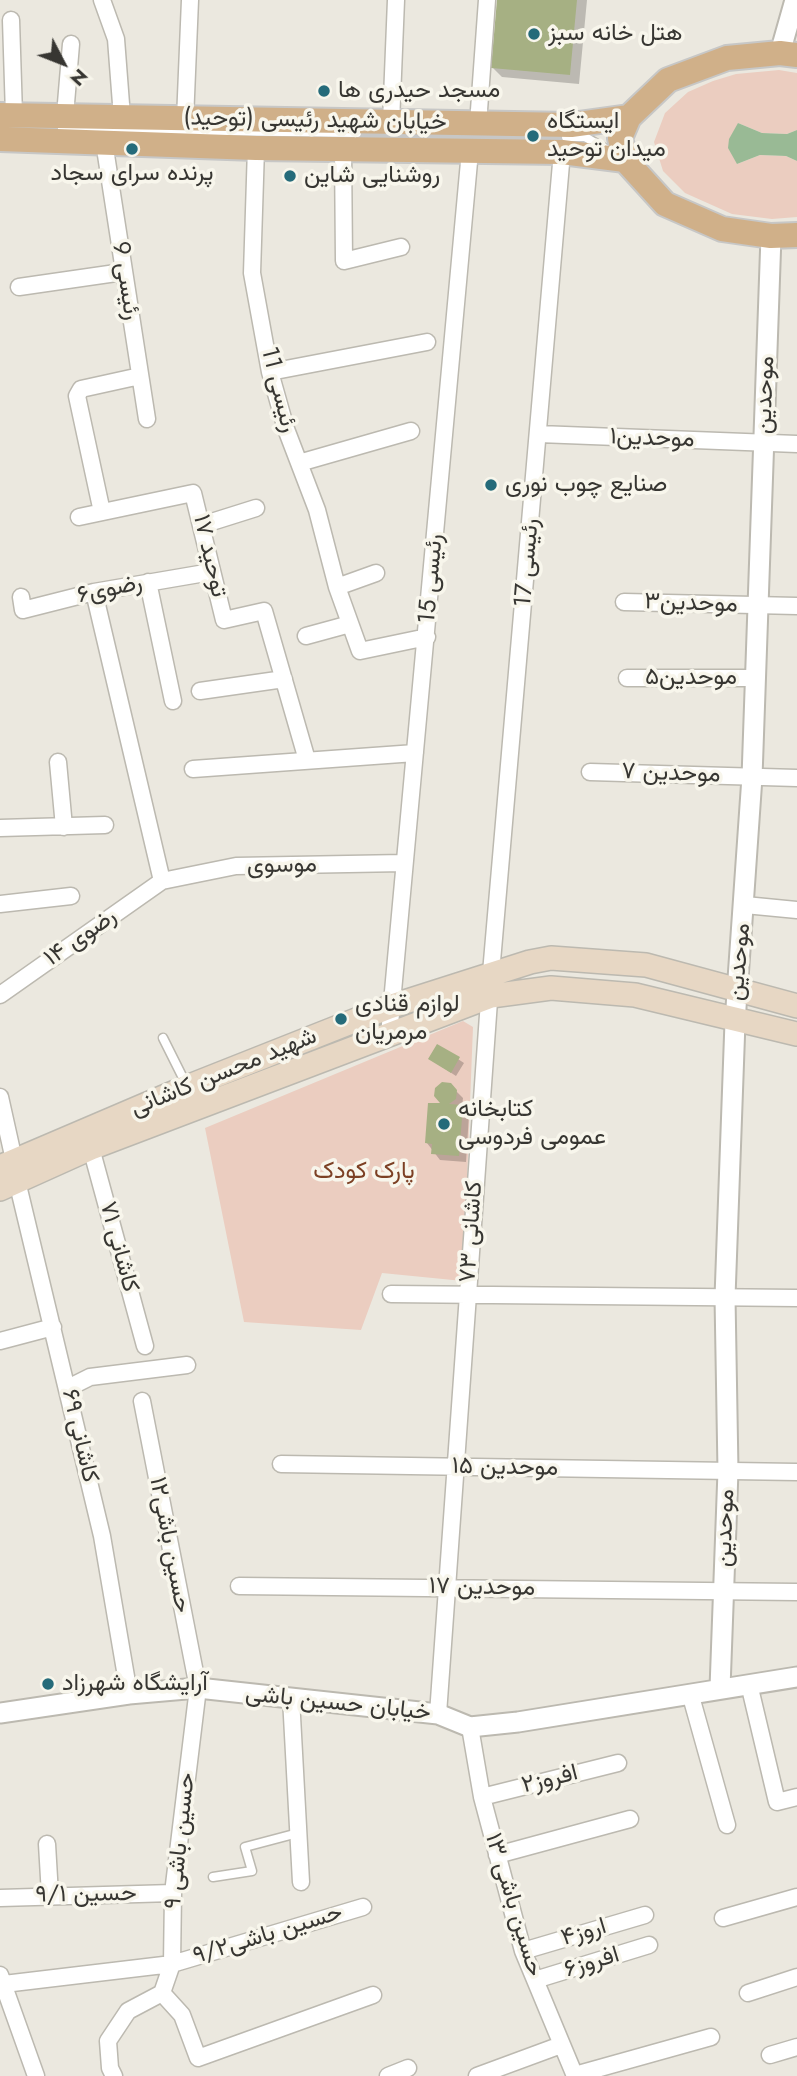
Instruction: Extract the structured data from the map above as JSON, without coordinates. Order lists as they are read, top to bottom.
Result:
{
  "streets": {
    "main road": ["خیابان شهید رئیسی (توحید)", "شهید محسن کاشانی"],
    "street": [
      "رئیسی 9",
      "رئیسی 11",
      "موحدین",
      "موحدین۱",
      "توحید ۱۷",
      "رئیسی 17",
      "رئیسی 15",
      "رضوی۶",
      "موحدین۳",
      "موحدین۵",
      "موحدین ۷",
      "موسوی",
      "رضوی ۱۴",
      "کاشانی ۷۳",
      "کاشانی ۷۱",
      "کاشانی ۶۹",
      "موحدین ۱۵",
      "حسین باشی۱۲",
      "موحدین ۱۷",
      "خیابان حسین باشی",
      "افروز۲",
      "حسین باشی ۹",
      "حسین ۹/۱",
      "حسین باشی ۱۳",
      "اروز۴",
      "حسین باشی۹/۲",
      "افروز۶"
    ]
  },
  "crossings": [
    ["خیابان شهید رئیسی (توحید)", "رئیسی 9"],
    ["خیابان شهید رئیسی (توحید)", "رئیسی 11"],
    ["خیابان شهید رئیسی (توحید)", "رئیسی 17"],
    ["خیابان شهید رئیسی (توحید)", "رئیسی 15"],
    ["رئیسی 11", "رئیسی 15"],
    ["موحدین", "موحدین۱"],
    ["موحدین", "موحدین۳"],
    ["موحدین", "موحدین۵"],
    ["موحدین", "موحدین ۷"],
    ["موحدین", "شهید محسن کاشانی"],
    ["موحدین", "موحدین ۱۵"],
    ["موحدین", "موحدین ۱۷"],
    ["موحدین", "خیابان حسین باشی"],
    ["موحدین۱", "رئیسی 17"],
    ["توحید ۱۷", "رضوی۶"],
    ["رئیسی 17", "شهید محسن کاشانی"],
    ["رئیسی 17", "کاشانی ۷۳"],
    ["رئیسی 15", "موسوی"],
    ["رئیسی 15", "شهید محسن کاشانی"],
    ["موسوی", "رضوی ۱۴"],
    ["شهید محسن کاشانی", "کاشانی ۶۹"],
    ["کاشانی ۷۳", "موحدین ۱۵"],
    ["کاشانی ۷۳", "موحدین ۱۷"],
    ["کاشانی ۷۳", "خیابان حسین باشی"],
    ["کاشانی ۶۹", "خیابان حسین باشی"],
    ["حسین باشی۱۲", "خیابان حسین باشی"],
    ["حسین باشی۱۲", "حسین باشی ۹"],
    ["خیابان حسین باشی", "حسین باشی ۹"],
    ["خیابان حسین باشی", "حسین باشی ۱۳"],
    ["افروز۲", "حسین باشی ۱۳"],
    ["حسین باشی ۹", "حسین ۹/۱"],
    ["حسین باشی ۹", "حسین باشی۹/۲"],
    ["حسین باشی ۱۳", "اروز۴"],
    ["حسین باشی ۱۳", "افروز۶"]
  ],
  "parks": ["پارک کودک"],
  "places": [
    "هتل خانه سبز",
    "مسجد حیدری ها",
    "ایستگاه میدان توحید",
    "پرنده سرای سجاد",
    "روشنایی شاین",
    "صنایع چوب نوری",
    "لوازم قنادی مرمریان",
    "کتابخانه عمومی فردوسی",
    "آرایشگاه شهرزاد"
  ],
  "north": "bottom right"
}
